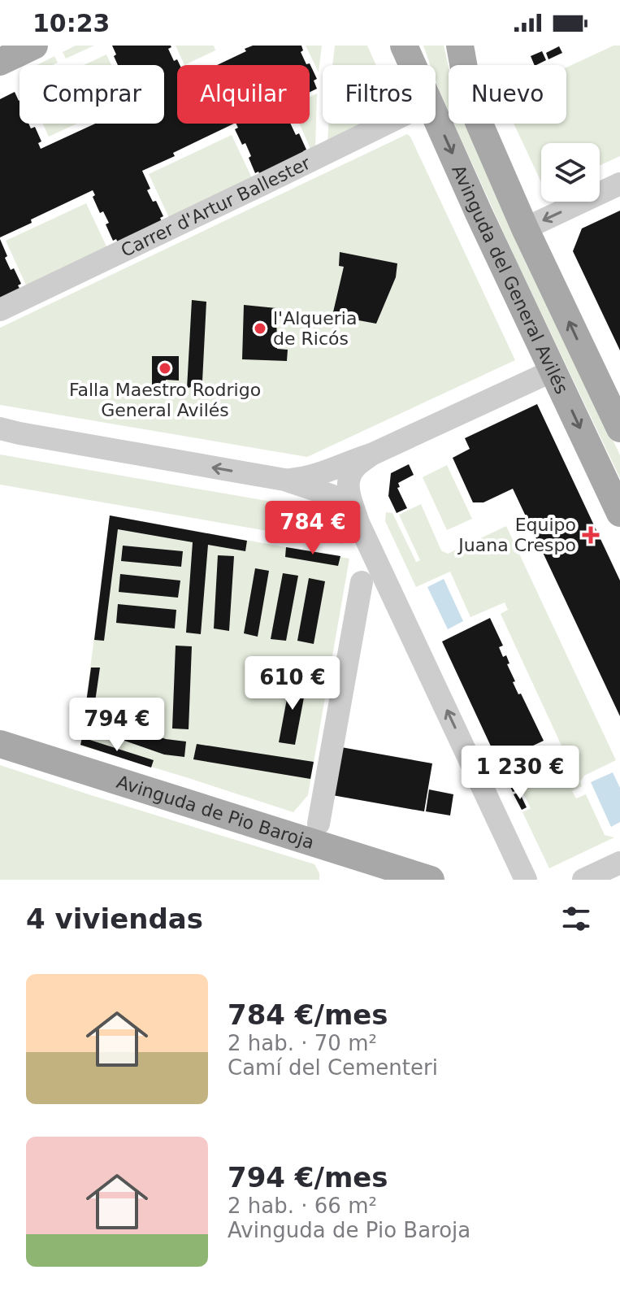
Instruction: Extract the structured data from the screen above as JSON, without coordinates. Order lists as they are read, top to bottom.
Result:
{
  "streets": {
    "main road": ["Avinguda del General Avilés", "Avinguda de Pio Baroja"],
    "street": ["Carrer d'Artur Ballester"]
  },
  "places": {
    "other": ["l'Alqueria de Ricós", "Falla Maestro Rodrigo General Avilés"],
    "health": ["Equipo Juana Crespo"]
  },
  "page": {
    "status": "10:23",
    "chip": [
      "Comprar",
      "Alquilar",
      "Filtros",
      "Nuevo"
    ],
    "price": [
      "784 €",
      "610 €",
      "794 €",
      "1 230 €"
    ],
    "heading": "4 viviendas",
    "list": [
      {
        "name": "784 €/mes",
        "note": "2 hab. · 70 m² · Camí del Cementeri"
      },
      {
        "name": "794 €/mes",
        "note": "2 hab. · 66 m² · Avinguda de Pio Baroja"
      }
    ]
  }
}
